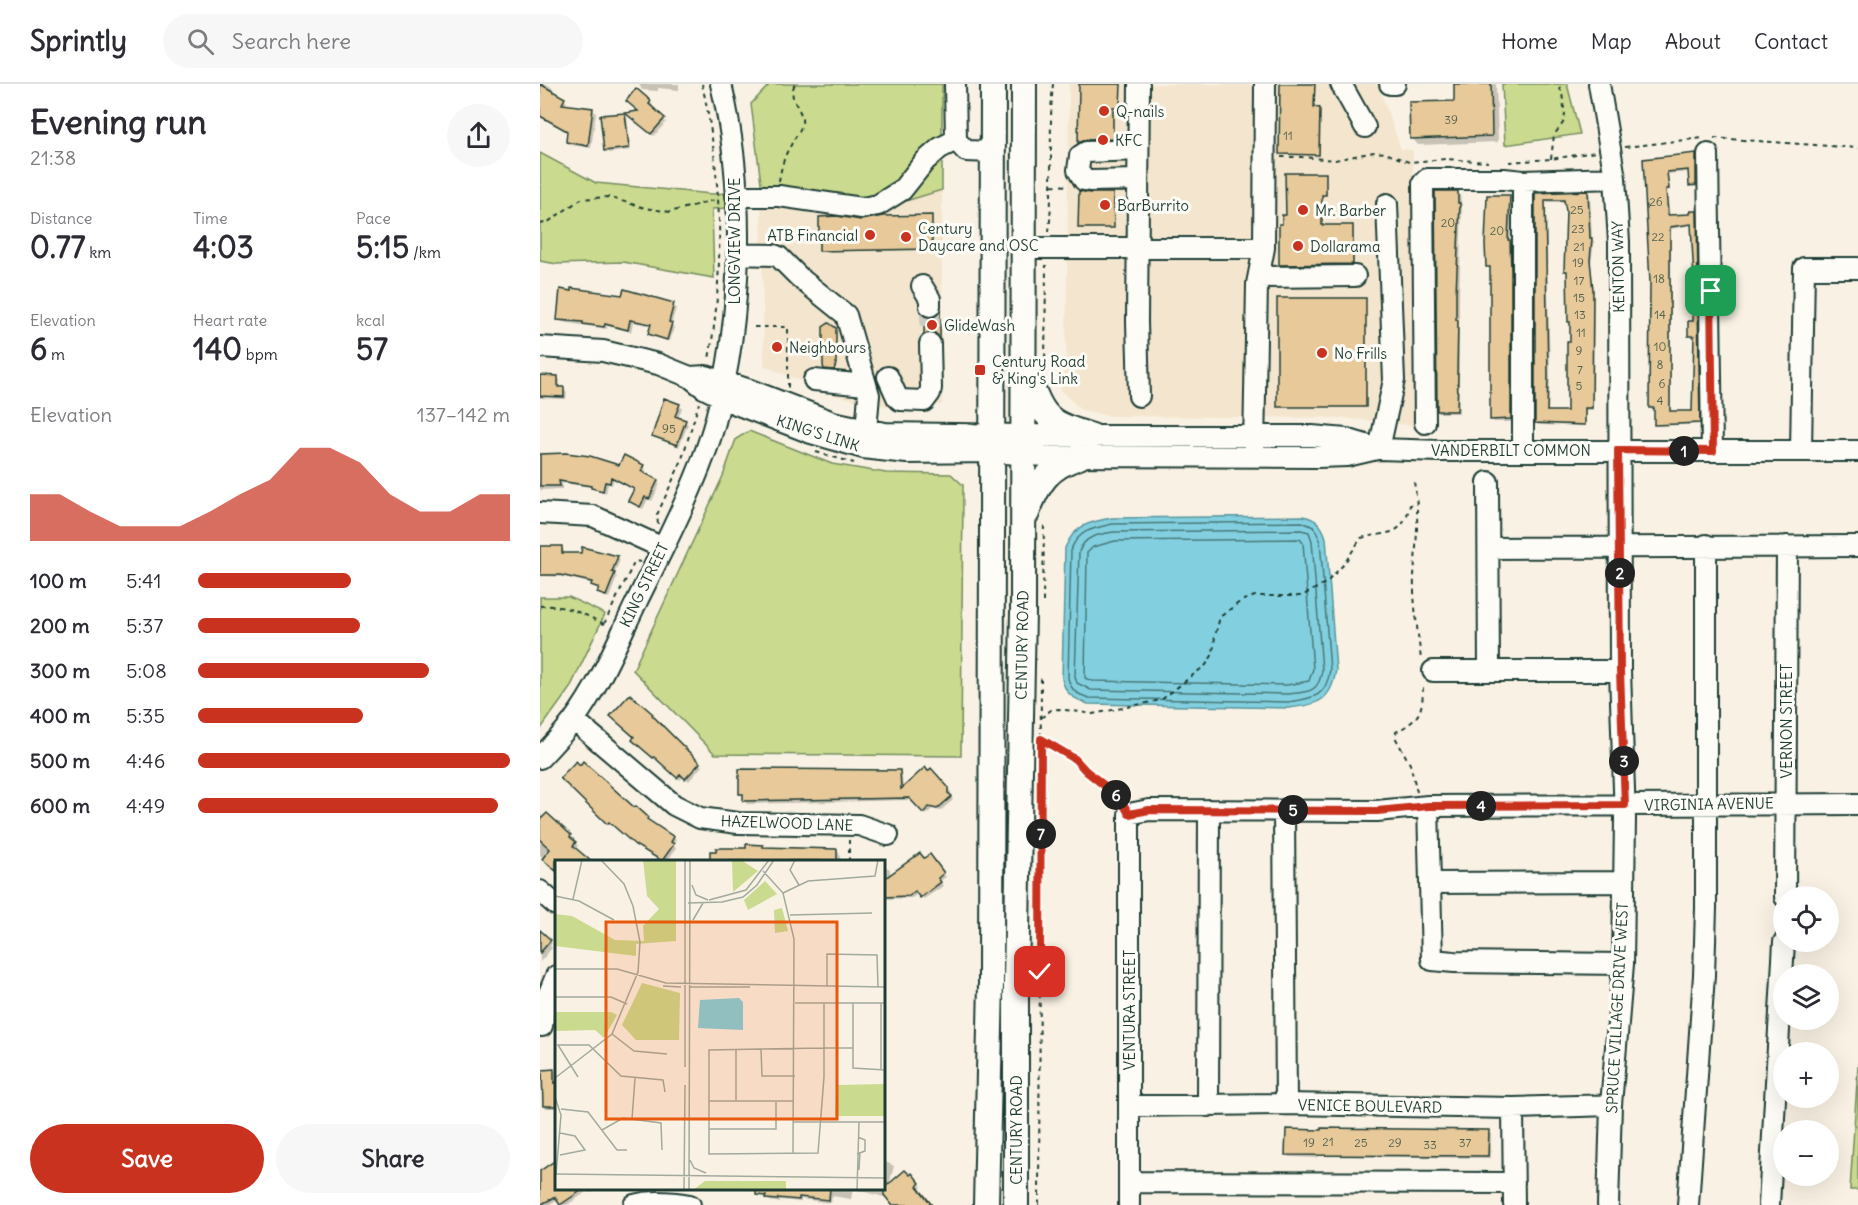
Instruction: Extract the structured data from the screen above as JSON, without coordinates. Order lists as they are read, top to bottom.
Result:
{
  "streets": {
    "main road": ["CENTURY ROAD"],
    "street": [
      "LONGVIEW DRIVE",
      "KENTON WAY",
      "KING'S LINK",
      "VANDERBILT COMMON",
      "KING STREET",
      "VERNON STREET",
      "VIRGINIA AVENUE",
      "HAZELWOOD LANE",
      "SPRUCE VILLAGE DRIVE WEST",
      "VENTURA STREET",
      "VENICE BOULEVARD"
    ]
  },
  "crossings": [
    ["LONGVIEW DRIVE", "KING'S LINK"],
    ["LONGVIEW DRIVE", "KING STREET"],
    ["KENTON WAY", "VANDERBILT COMMON"],
    ["KENTON WAY", "SPRUCE VILLAGE DRIVE WEST"],
    ["KING'S LINK", "VANDERBILT COMMON"],
    ["KING'S LINK", "KING STREET"],
    ["KING'S LINK", "CENTURY ROAD"],
    ["VANDERBILT COMMON", "CENTURY ROAD"],
    ["VANDERBILT COMMON", "SPRUCE VILLAGE DRIVE WEST"],
    ["KING STREET", "HAZELWOOD LANE"],
    ["VERNON STREET", "VIRGINIA AVENUE"],
    ["VIRGINIA AVENUE", "SPRUCE VILLAGE DRIVE WEST"],
    ["VIRGINIA AVENUE", "VENTURA STREET"],
    ["SPRUCE VILLAGE DRIVE WEST", "VENICE BOULEVARD"],
    ["VENTURA STREET", "VENICE BOULEVARD"]
  ],
  "places": {
    "other": [
      "Q-nails",
      "KFC",
      "BarBurrito",
      "Mr. Barber",
      "ATB Financial",
      "Century Daycare and OSC",
      "Dollarama",
      "GlideWash",
      "Neighbours",
      "No Frills"
    ],
    "transit": ["Century Road & King's Link"]
  },
  "house_numbers": [
    "39",
    "11",
    "26",
    "25",
    "20",
    "23",
    "20",
    "22",
    "21",
    "19",
    "18",
    "17",
    "15",
    "13",
    "14",
    "11",
    "10",
    "9",
    "8",
    "7",
    "6",
    "5",
    "4",
    "95",
    "21",
    "19",
    "25",
    "29",
    "37",
    "33"
  ],
  "page": {
    "header": "Sprintly",
    "search": "Search here",
    "nav": [
      "Home",
      "Map",
      "About",
      "Contact"
    ],
    "heading": ["Evening run", "21:38"],
    "stats": [
      ["Distance", "0.77 km"],
      ["Time", "4:03"],
      ["Pace", "5:15 /km"],
      ["Elevation", "6 m"],
      ["Heart rate", "140 bpm"],
      ["kcal", "57"]
    ],
    "chart": ["Elevation", "137–142 m"],
    "pins": [
      "1",
      "2",
      "3",
      "6",
      "4",
      "5",
      "7"
    ],
    "list": [
      {
        "name": "100 m",
        "note": "5:41"
      },
      {
        "name": "200 m",
        "note": "5:37"
      },
      {
        "name": "300 m",
        "note": "5:08"
      },
      {
        "name": "400 m",
        "note": "5:35"
      },
      {
        "name": "500 m",
        "note": "4:46"
      },
      {
        "name": "600 m",
        "note": "4:49"
      }
    ],
    "map_buttons": ["+", "−"],
    "buttons": ["Save", "Share"]
  }
}
